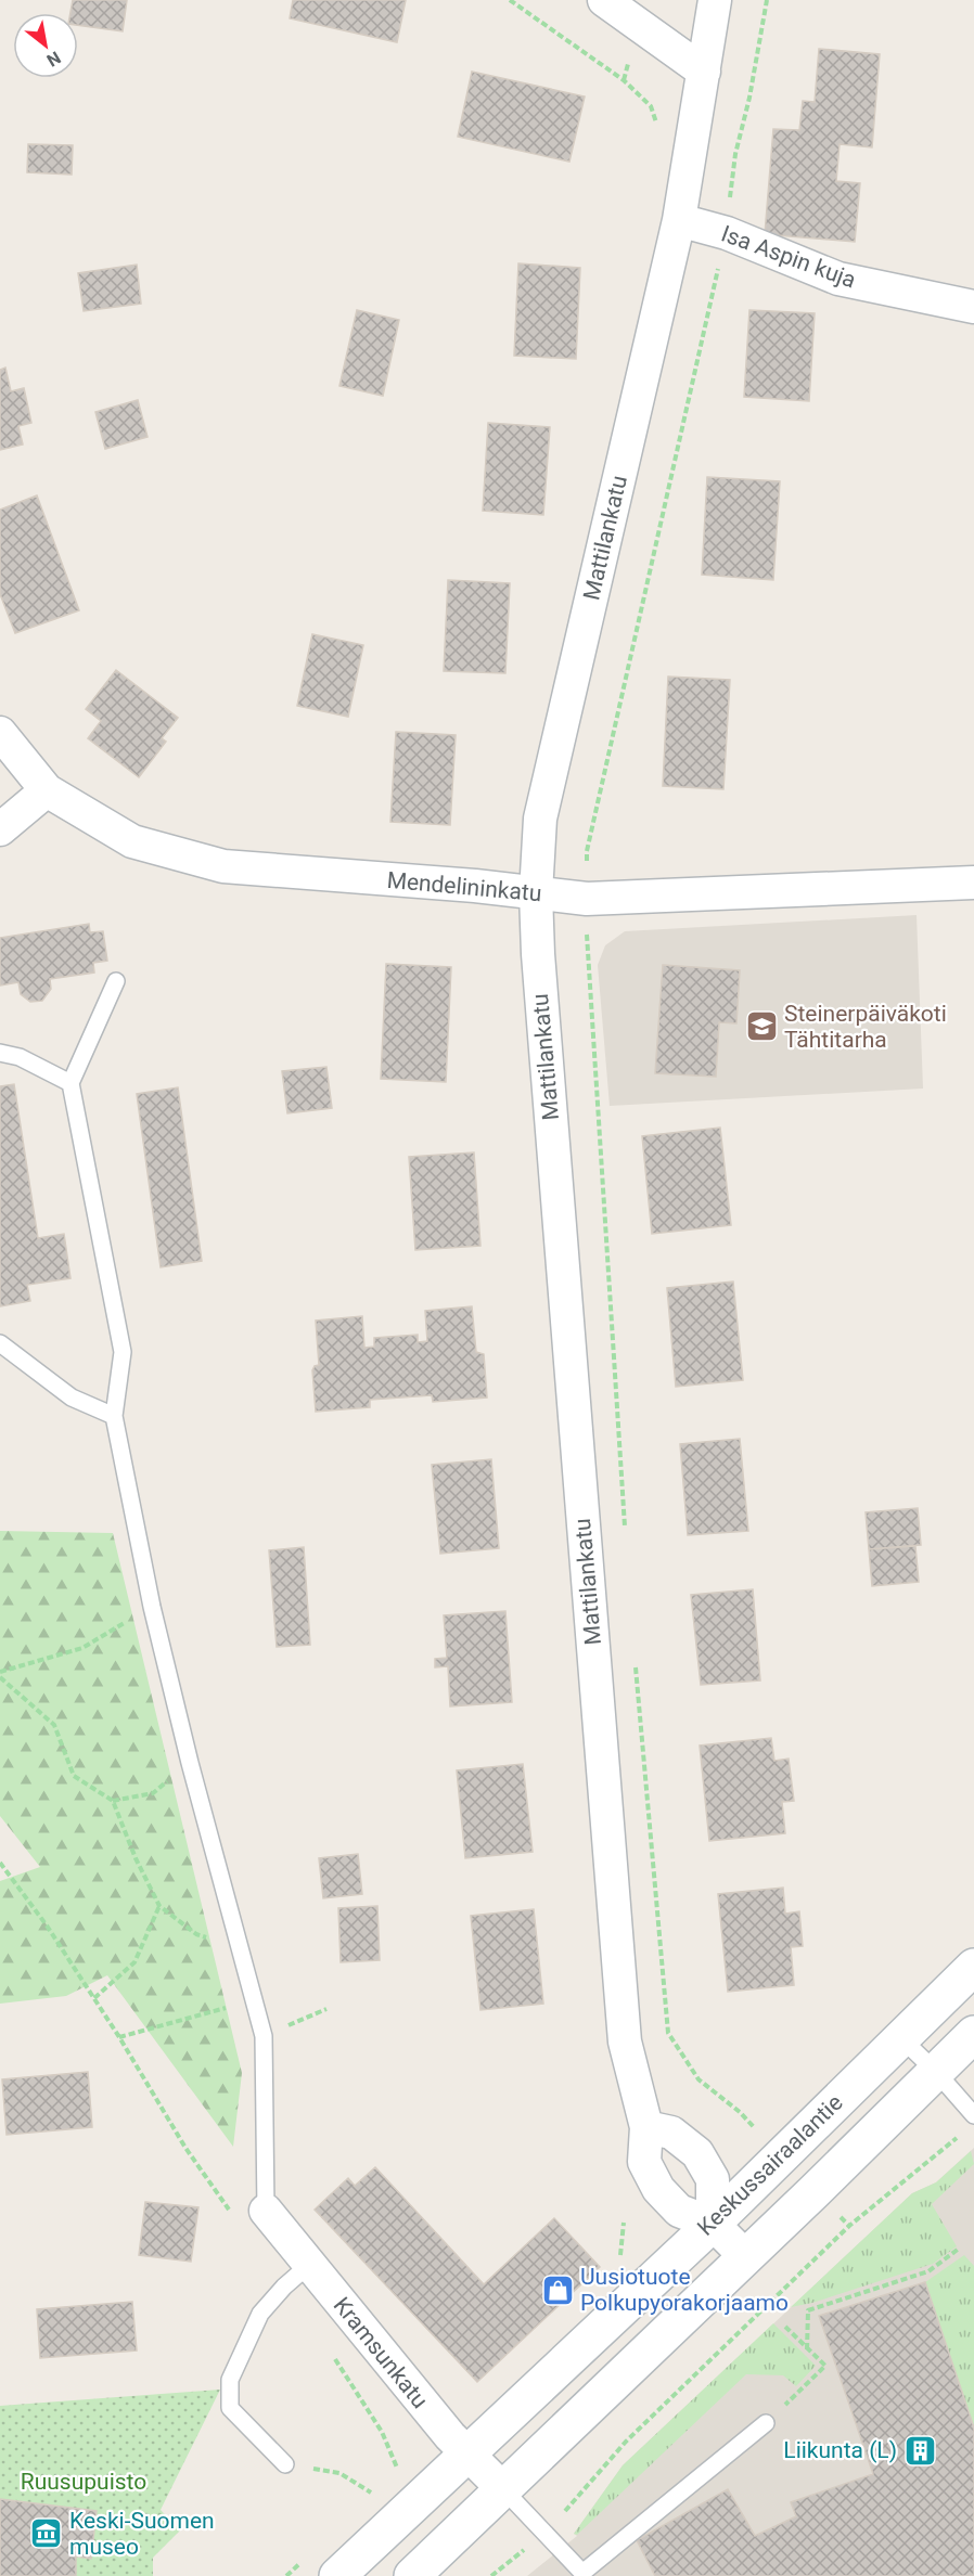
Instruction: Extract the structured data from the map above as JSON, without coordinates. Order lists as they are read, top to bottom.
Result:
{
  "streets": {
    "main road": ["Keskussairaalantie"],
    "street": [
      "Isa Aspin kuja",
      "Mattilankatu",
      "Mendelininkatu",
      "Kramsunkatu"
    ]
  },
  "crossings": [
    ["Isa Aspin kuja", "Mattilankatu"],
    ["Mattilankatu", "Mendelininkatu"],
    ["Mattilankatu", "Keskussairaalantie"],
    ["Keskussairaalantie", "Kramsunkatu"]
  ],
  "parks": ["Ruusupuisto"],
  "places": {
    "school or university": ["Steinerpäiväkoti Tähtitarha"],
    "shop": ["Uusiotuote Polkupyorakorjaamo"],
    "building": ["Liikunta (L)"],
    "museum": ["Keski-Suomen museo"]
  },
  "north": "bottom right"
}
